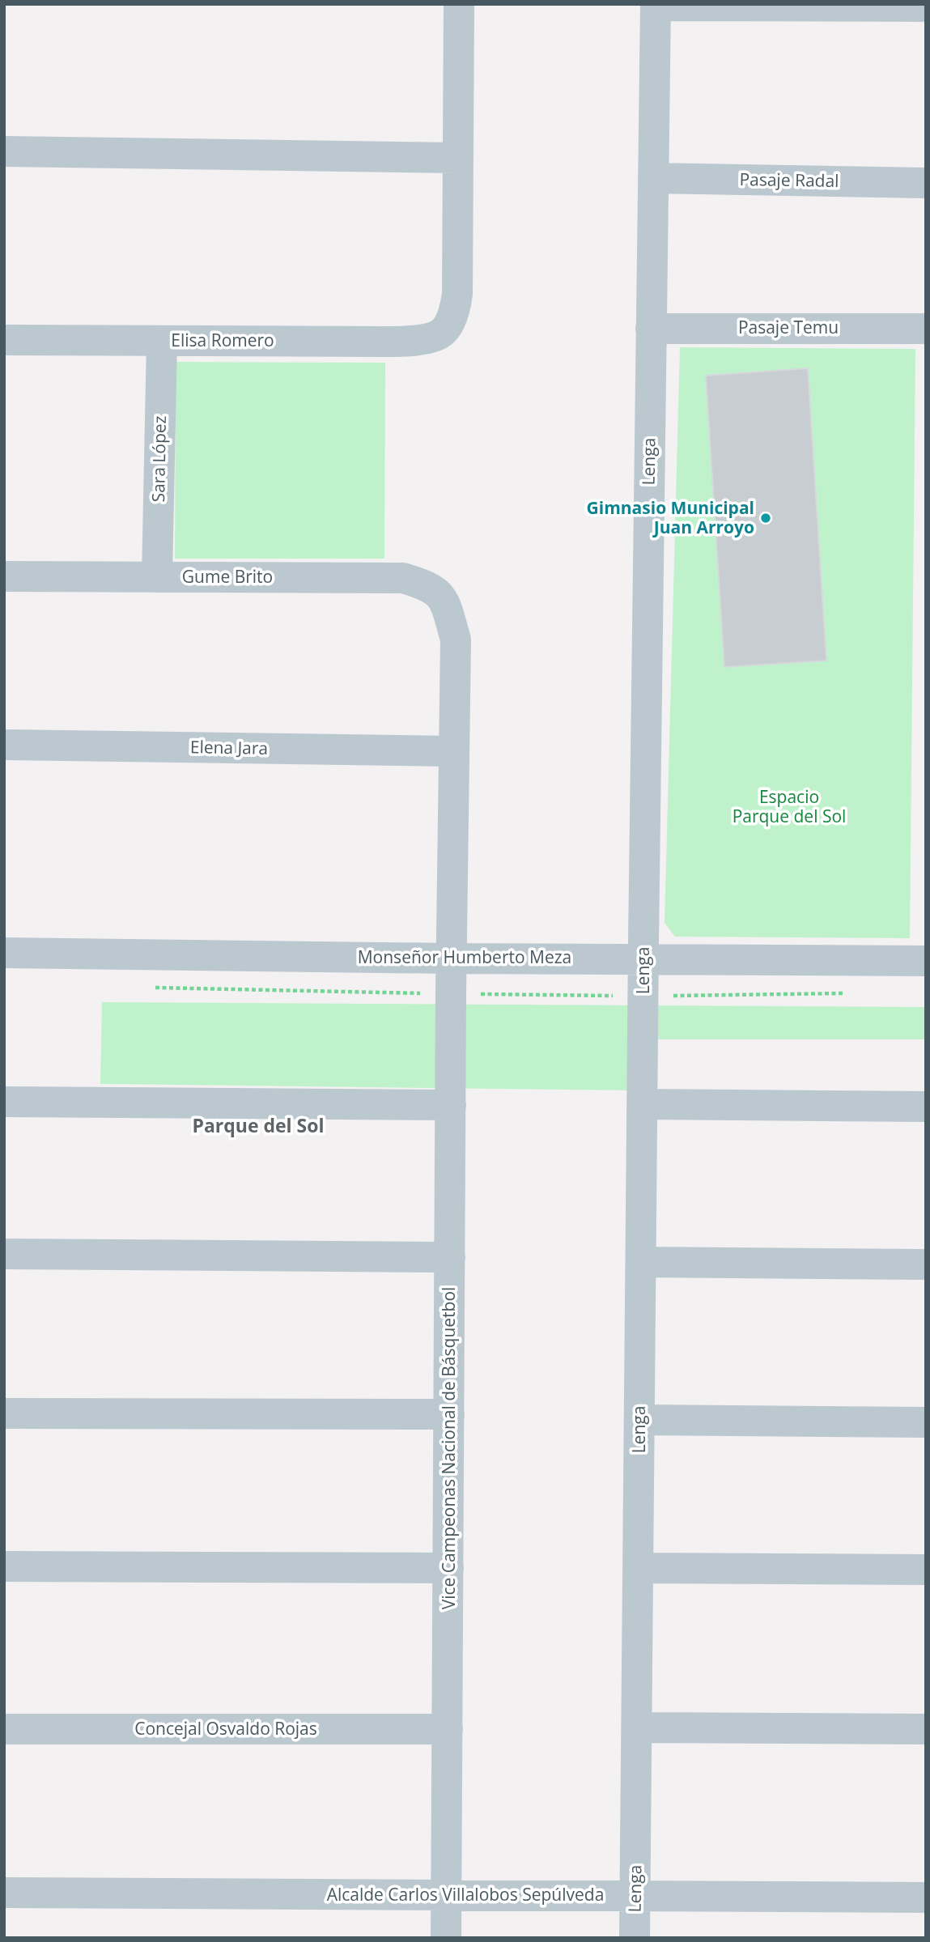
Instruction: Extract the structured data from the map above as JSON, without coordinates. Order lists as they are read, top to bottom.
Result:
{
  "streets": {
    "street": [
      "Pasaje Radal",
      "Pasaje Temu",
      "Elisa Romero",
      "Sara López",
      "Lenga",
      "Gume Brito",
      "Elena Jara",
      "Monseñor Humberto Meza",
      "Vice Campeonas Nacional de Básquetbol",
      "Concejal Osvaldo Rojas",
      "Alcalde Carlos Villalobos Sepúlveda"
    ]
  },
  "crossings": [
    ["Pasaje Radal", "Lenga"],
    ["Pasaje Temu", "Lenga"],
    ["Elisa Romero", "Sara López"],
    ["Sara López", "Gume Brito"],
    ["Lenga", "Monseñor Humberto Meza"],
    ["Lenga", "Alcalde Carlos Villalobos Sepúlveda"],
    ["Gume Brito", "Vice Campeonas Nacional de Básquetbol"],
    ["Elena Jara", "Vice Campeonas Nacional de Básquetbol"],
    ["Monseñor Humberto Meza", "Vice Campeonas Nacional de Básquetbol"],
    ["Vice Campeonas Nacional de Básquetbol", "Concejal Osvaldo Rojas"],
    ["Vice Campeonas Nacional de Básquetbol", "Alcalde Carlos Villalobos Sepúlveda"]
  ],
  "districts": ["Parque del Sol"],
  "parks": ["Espacio Parque del Sol"],
  "places": ["Gimnasio Municipal Juan Arroyo"]
}
